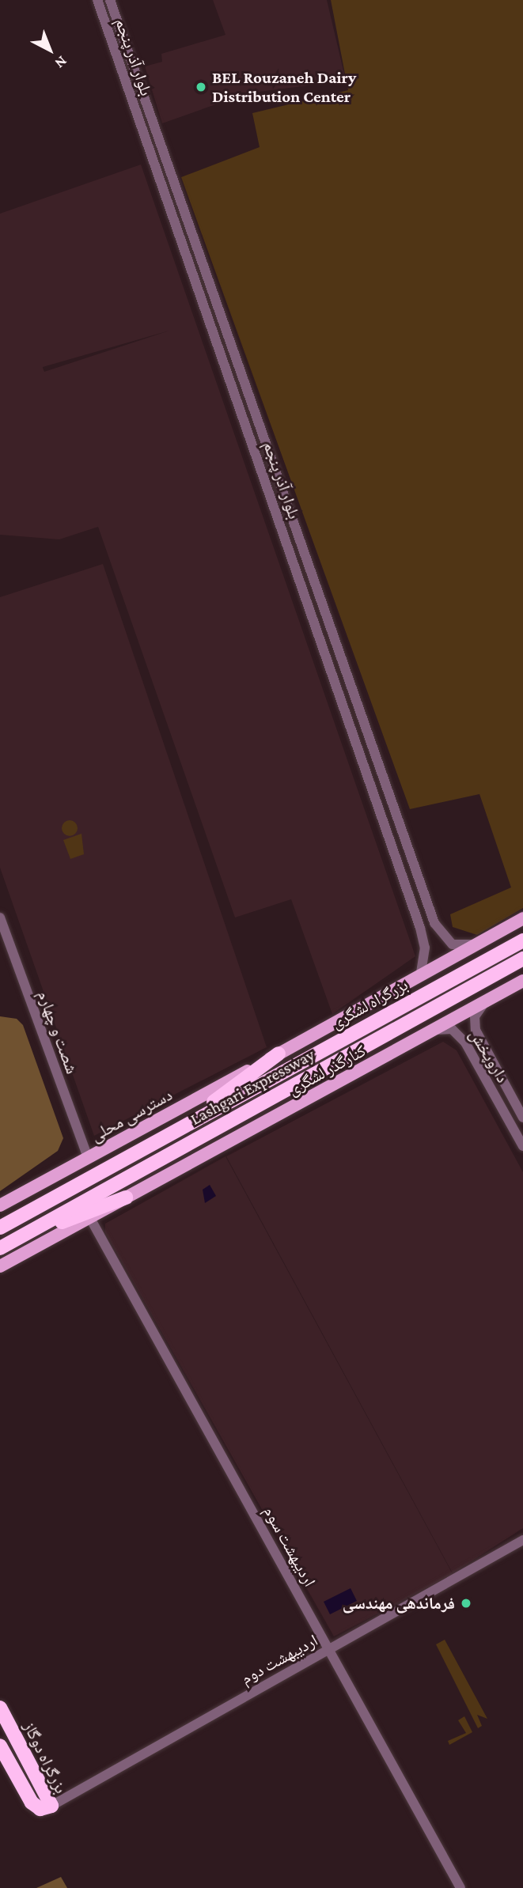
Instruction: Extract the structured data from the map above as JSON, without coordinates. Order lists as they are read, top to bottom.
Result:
{
  "streets": {
    "highway": ["بزرگراه لشگری", "Lashgari Expressway", "بزرگراه دوگاز"],
    "main road": ["کنارگذر لشگری", "دسترسی محلی"],
    "street": [
      "بلوار آذر پنجم",
      "شصت و چهارم",
      "داروپخش",
      "اردیبهشت سوم",
      "اردیبهشت دوم"
    ]
  },
  "crossings": [
    ["شصت و چهارم", "دسترسی محلی"],
    ["داروپخش", "کنارگذر لشگری"],
    ["کنارگذر لشگری", "اردیبهشت سوم"],
    ["اردیبهشت سوم", "اردیبهشت دوم"],
    ["اردیبهشت دوم", "بزرگراه دوگاز"]
  ],
  "places": ["BEL Rouzaneh Dairy Distribution Center", "فرماندهی مهندسی"],
  "north": "bottom right"
}
